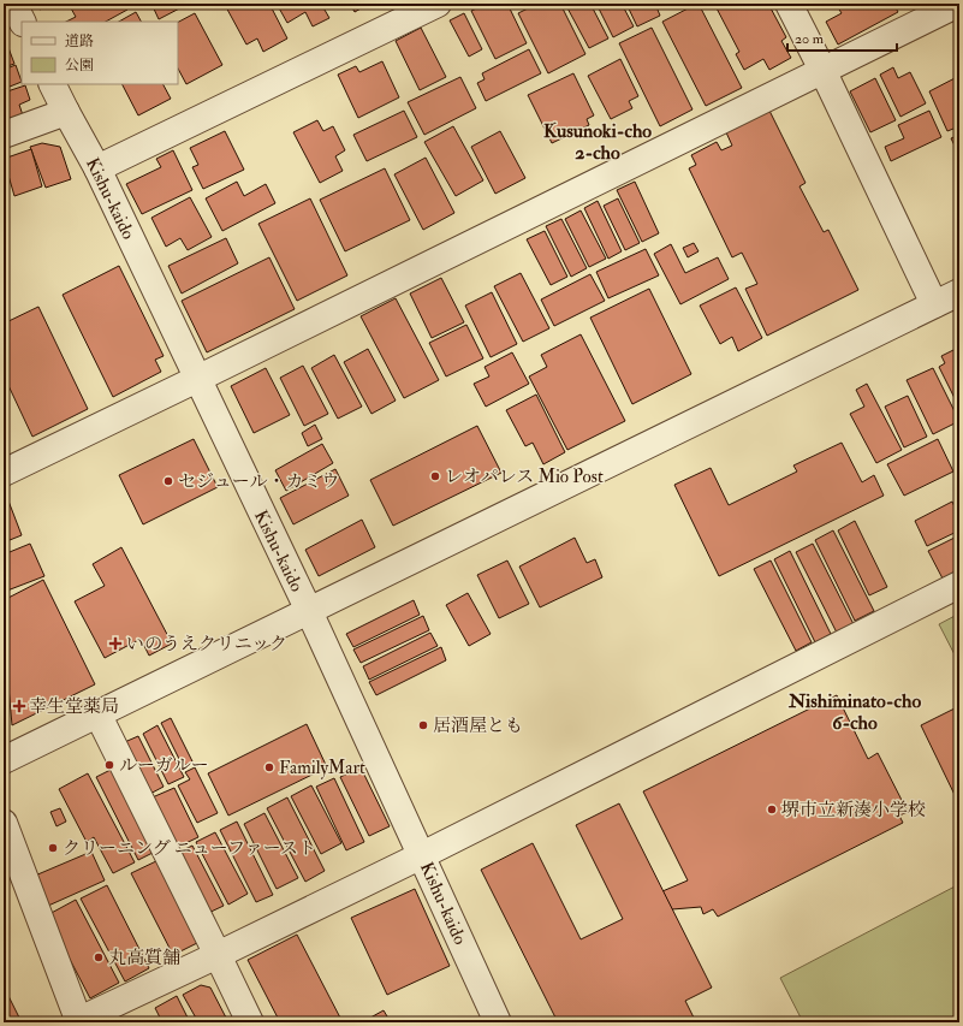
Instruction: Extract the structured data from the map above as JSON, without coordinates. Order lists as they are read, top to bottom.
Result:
{
  "streets": {
    "street": ["Kishu-kaido"]
  },
  "districts": ["Kusunoki-cho 2-cho", "Nishiminato-cho 6-cho"],
  "places": {
    "other": [
      "レオパレス Mio Post",
      "セジュール・カミウ",
      "居酒屋とも",
      "ルーガルー",
      "FamilyMart",
      "堺市立新湊小学校",
      "クリーニング ニューファースト",
      "丸高質舗"
    ],
    "health": ["いのうえクリニック", "幸生堂薬局"]
  },
  "legend": ["道路", "公園"],
  "scale_bar": "20 m"
}
